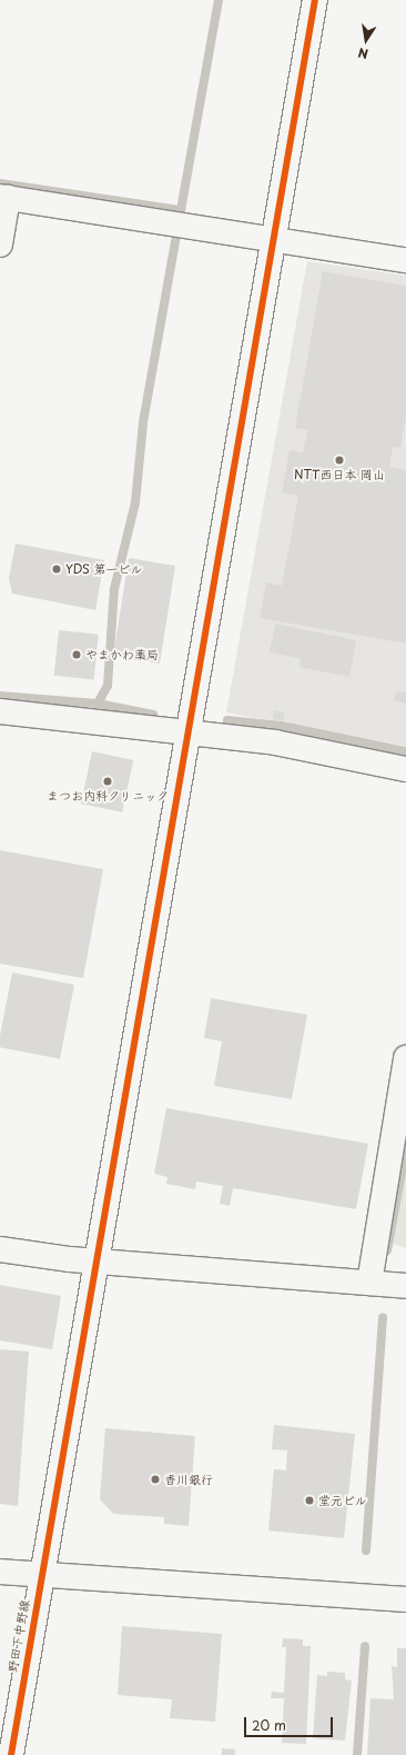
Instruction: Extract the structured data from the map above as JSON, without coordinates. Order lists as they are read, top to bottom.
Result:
{
  "streets": {
    "street": ["野田下中野線"]
  },
  "places": [
    "NTT西日本 岡山",
    "YDS 第一ビル",
    "やまかわ薬局",
    "まつお内科クリニック",
    "香川銀行",
    "堂元ビル"
  ],
  "scale_bar": "20 m",
  "north": "bottom"
}
